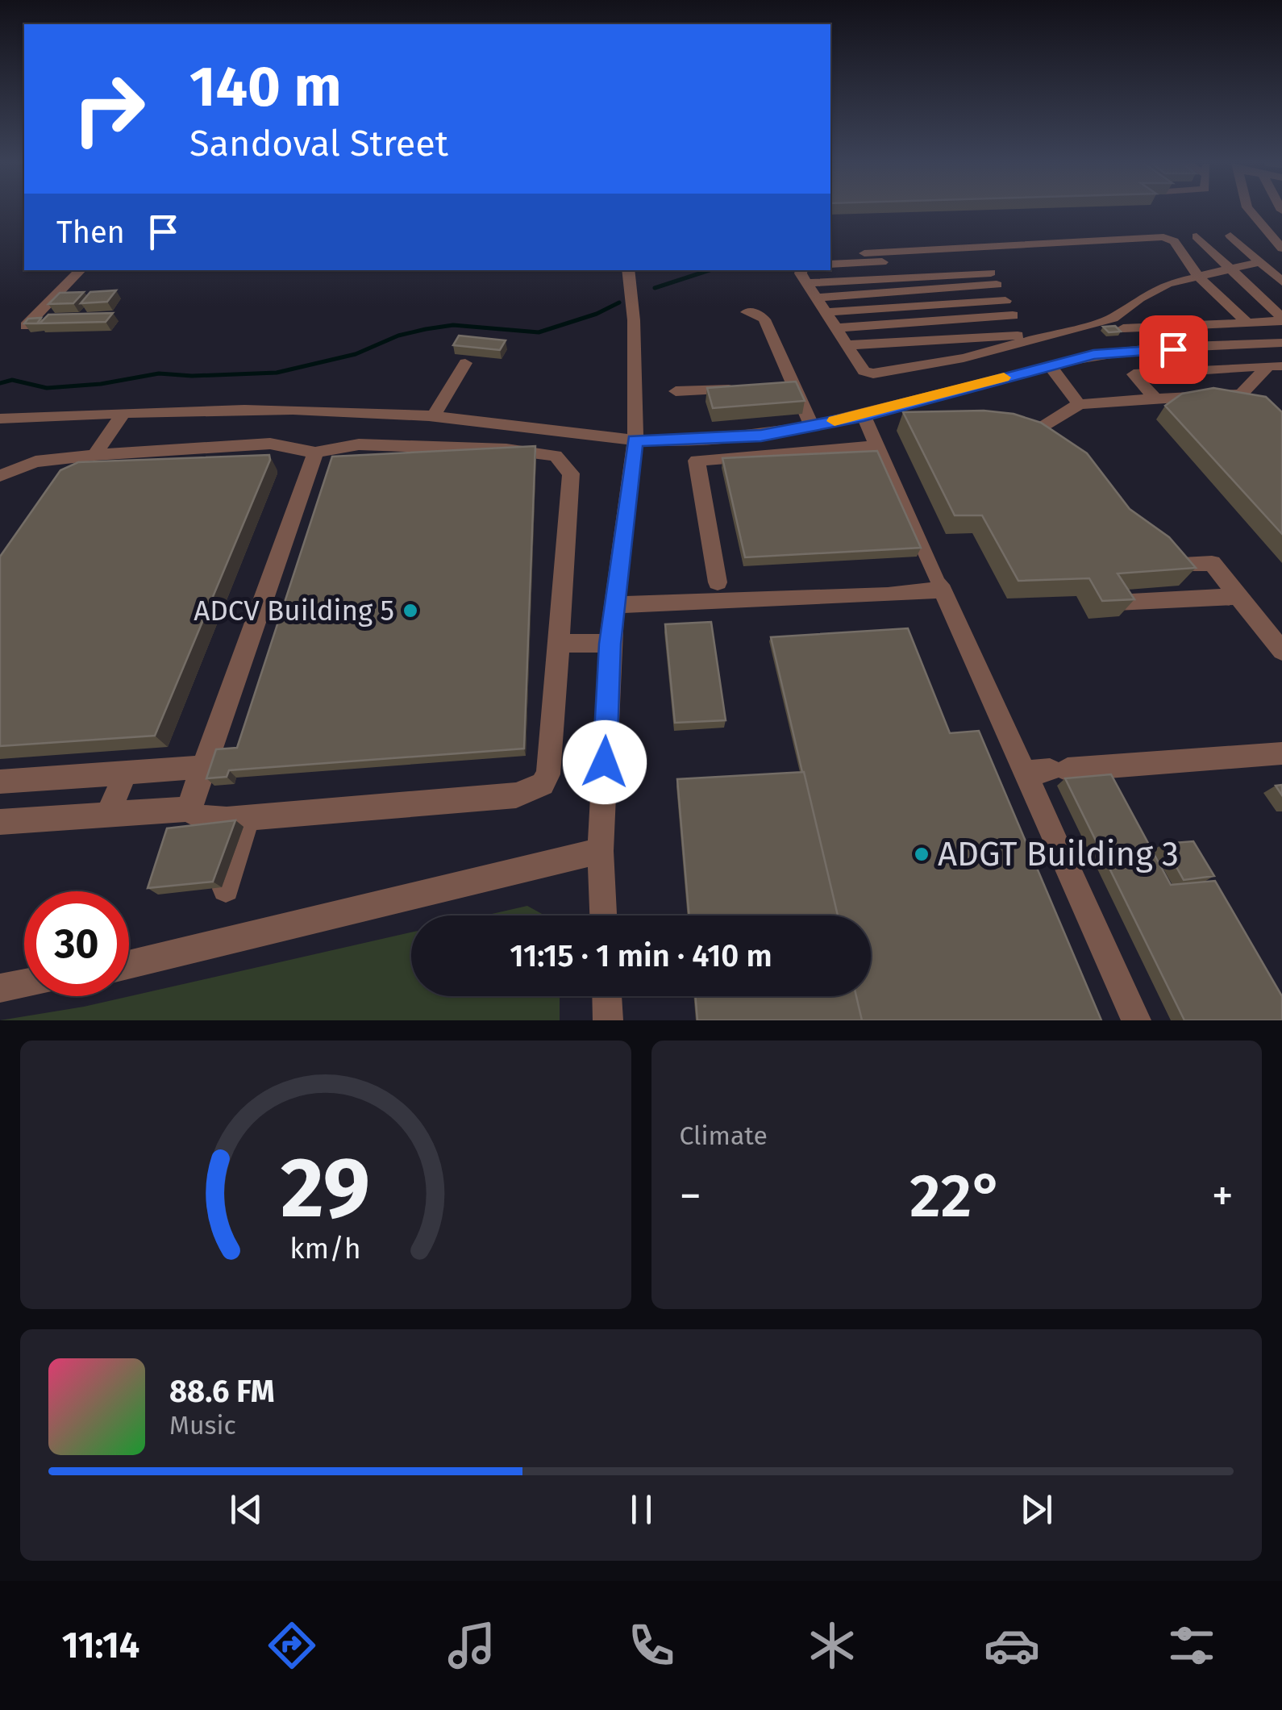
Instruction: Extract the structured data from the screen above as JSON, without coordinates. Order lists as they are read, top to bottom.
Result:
{
  "places": ["ADCV Building 5", "ADGT Building 3"],
  "page": {
    "turn": ["140 m", "Sandoval Street"],
    "then": "Then",
    "limit": "30",
    "trip": "11:15 · 1 min · 410 m",
    "tile": "Climate",
    "heat": ["−", "22°", "+"],
    "song": ["88.6 FM", "Music"],
    "tabs": "11:14",
    "gauge": ["29", "km/h"]
  }
}
